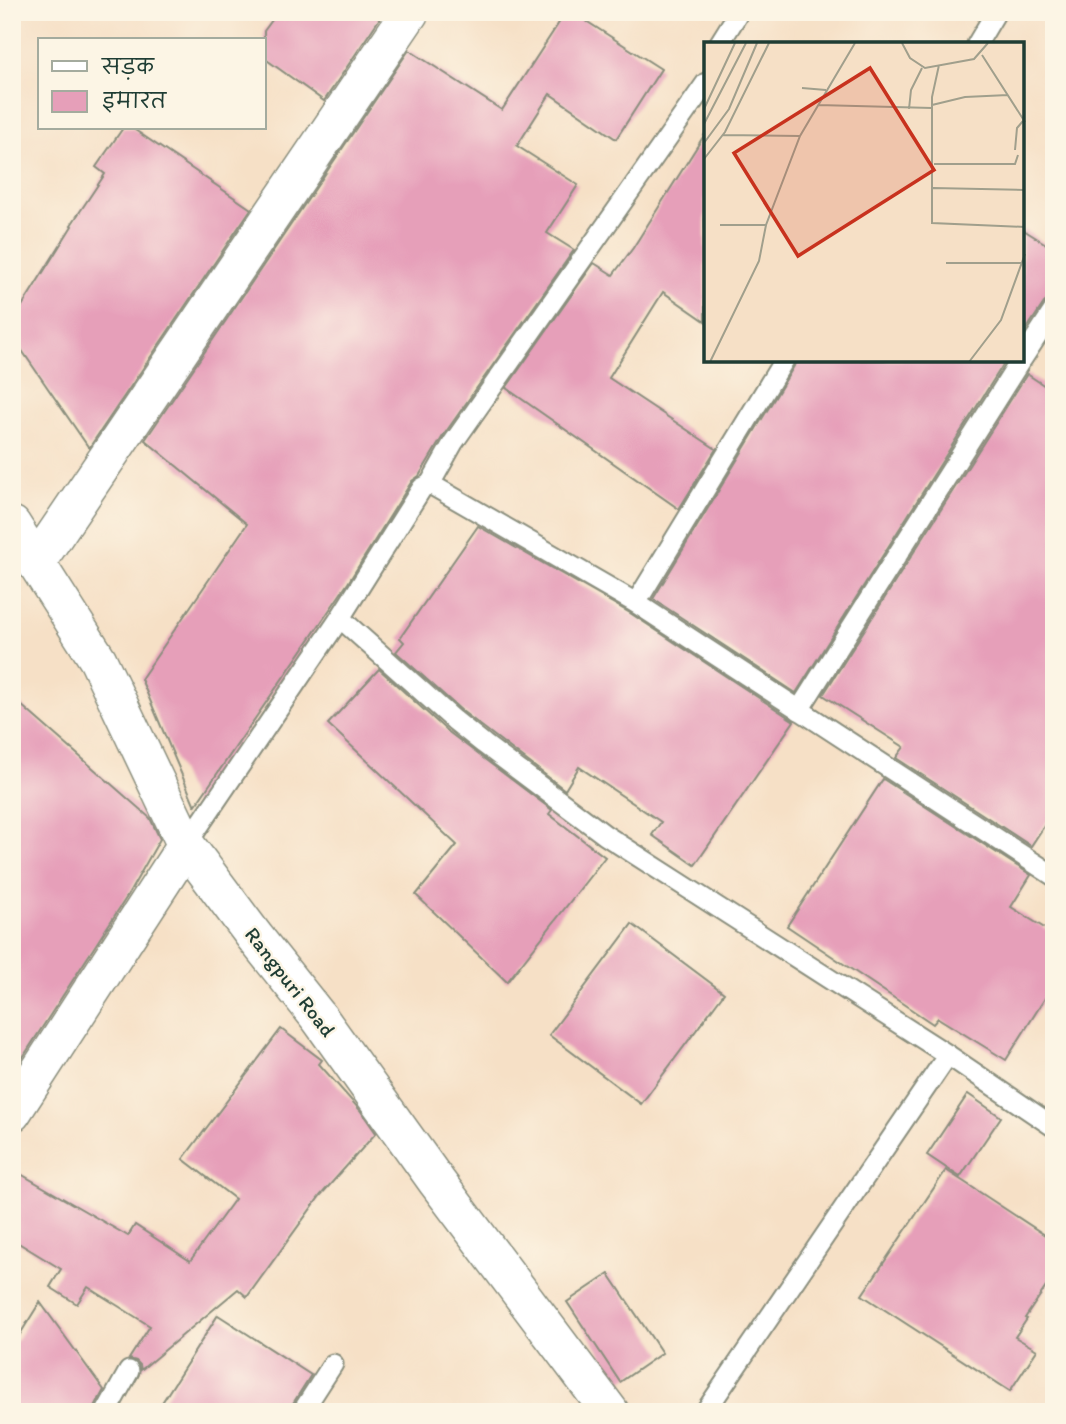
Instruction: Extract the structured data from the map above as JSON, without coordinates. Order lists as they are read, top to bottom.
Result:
{
  "streets": {
    "street": ["Rangpuri Road"]
  },
  "legend": ["सड़क", "इमारत"]
}
